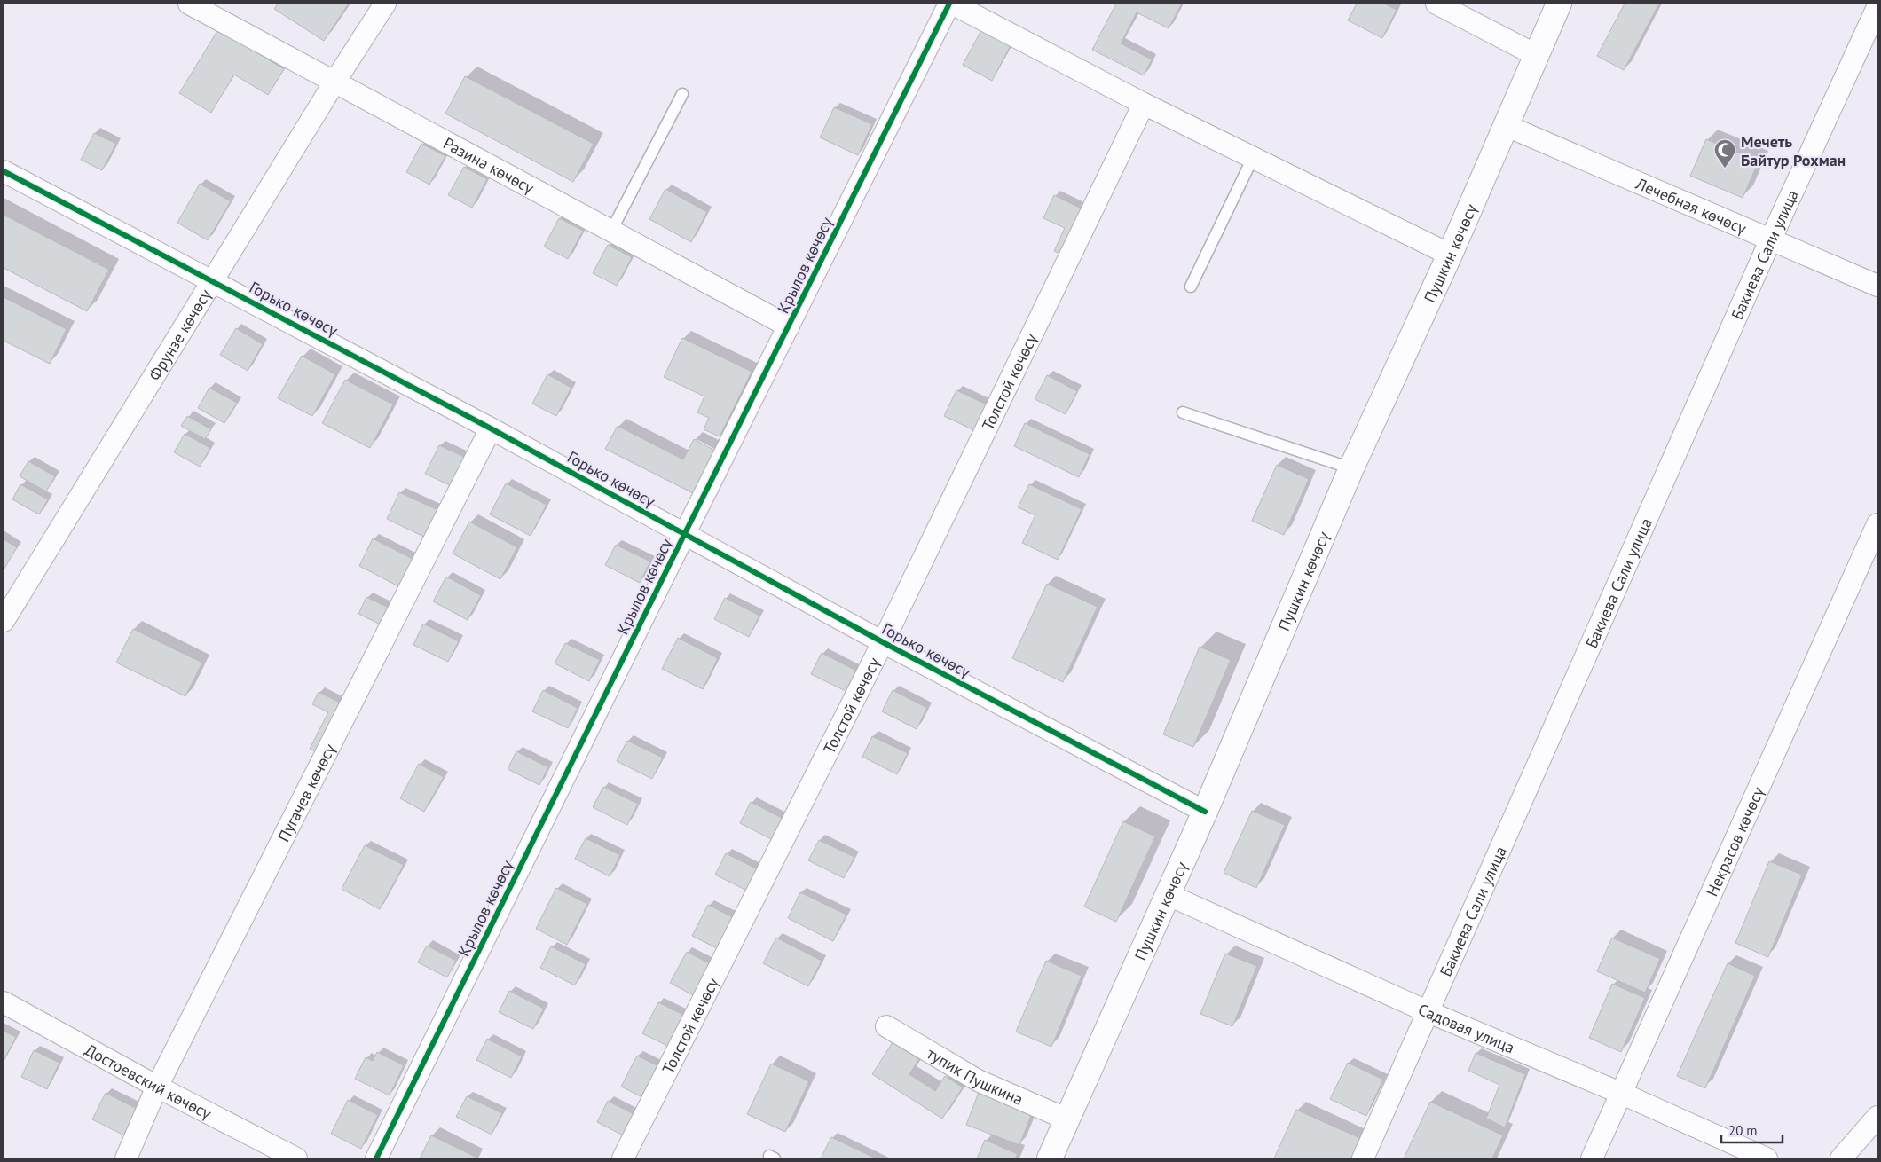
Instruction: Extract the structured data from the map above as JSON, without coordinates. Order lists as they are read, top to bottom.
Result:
{
  "streets": {
    "highway": ["Пушкин көчөсү"],
    "street": [
      "Разина көчөсү",
      "Лечебная көчөсү",
      "Бакиева Сали улица",
      "Крылов көчөсү",
      "Горько көчөсү",
      "Фрунзе көчөсү",
      "Толстой көчөсү",
      "Пугачев көчөсү",
      "Некрасов көчөсү",
      "Садовая улица",
      "тупик Пушкина",
      "Достоевский көчөсү"
    ]
  },
  "crossings": [
    ["Разина көчөсү", "Крылов көчөсү"],
    ["Разина көчөсү", "Фрунзе көчөсү"],
    ["Лечебная көчөсү", "Пушкин көчөсү"],
    ["Лечебная көчөсү", "Бакиева Сали улица"],
    ["Пушкин көчөсү", "Горько көчөсү"],
    ["Пушкин көчөсү", "Садовая улица"],
    ["Пушкин көчөсү", "тупик Пушкина"],
    ["Бакиева Сали улица", "Садовая улица"],
    ["Крылов көчөсү", "Горько көчөсү"],
    ["Горько көчөсү", "Фрунзе көчөсү"],
    ["Горько көчөсү", "Толстой көчөсү"],
    ["Горько көчөсү", "Пугачев көчөсү"],
    ["Пугачев көчөсү", "Достоевский көчөсү"],
    ["Некрасов көчөсү", "Садовая улица"]
  ],
  "places": {
    "mosque": ["Мечеть Байтур Рохман"]
  },
  "scale_bar": "20 m"
}
